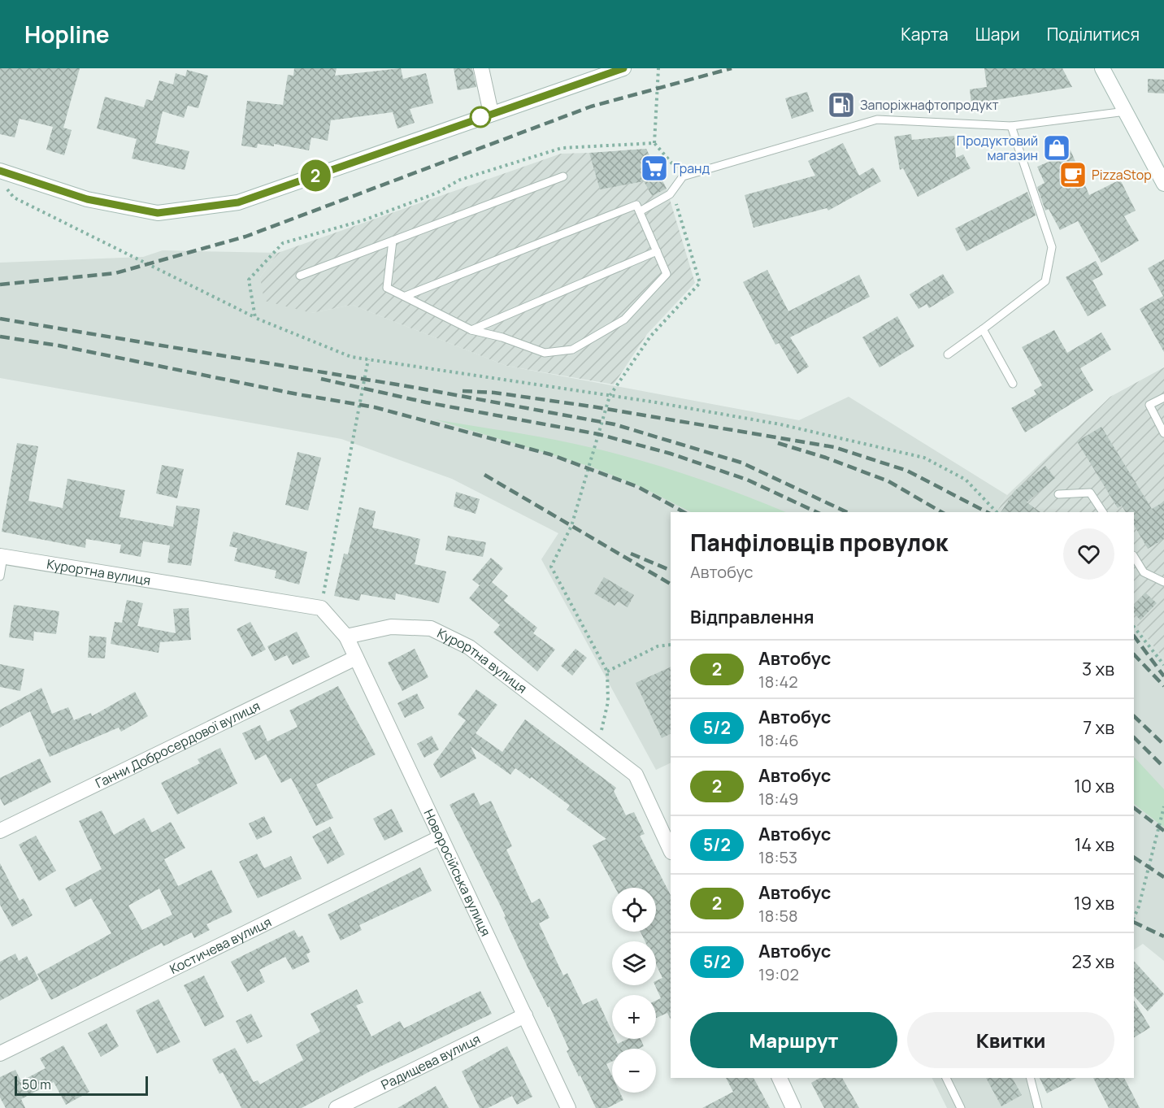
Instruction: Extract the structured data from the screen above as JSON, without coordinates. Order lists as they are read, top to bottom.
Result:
{
  "streets": {
    "street": [
      "Курортна вулиця",
      "Ганни Добросердової вулиця",
      "Новоросійська вулиця",
      "Костичева вулиця",
      "Радищева вулиця"
    ]
  },
  "crossings": [
    ["Курортна вулиця", "Новоросійська вулиця"],
    ["Ганни Добросердової вулиця", "Новоросійська вулиця"],
    ["Новоросійська вулиця", "Костичева вулиця"],
    ["Новоросійська вулиця", "Радищева вулиця"]
  ],
  "places": {
    "fuel station": ["Запоріжнафтопродукт"],
    "shop": ["Продуктовий магазин"],
    "supermarket": ["Гранд"],
    "cafe": ["PizzaStop"]
  },
  "lines": ["bus line 2"],
  "scale_bar": "50 m",
  "page": {
    "header": "Hopline",
    "nav": ["Карта", "Шари", "Поділитися"],
    "on_map": "2",
    "heading": [
      ["Панфіловців провулок", "Автобус"],
      "Відправлення"
    ],
    "list": [
      {
        "mark": "2",
        "name": "Автобус",
        "note": "18:42",
        "value": "3 хв"
      },
      {
        "mark": "5/2",
        "name": "Автобус",
        "note": "18:46",
        "value": "7 хв"
      },
      {
        "mark": "2",
        "name": "Автобус",
        "note": "18:49",
        "value": "10 хв"
      },
      {
        "mark": "5/2",
        "name": "Автобус",
        "note": "18:53",
        "value": "14 хв"
      },
      {
        "mark": "2",
        "name": "Автобус",
        "note": "18:58",
        "value": "19 хв"
      },
      {
        "mark": "5/2",
        "name": "Автобус",
        "note": "19:02",
        "value": "23 хв"
      }
    ],
    "map_buttons": ["+", "−"],
    "buttons": ["Маршрут", "Квитки"],
    "scale": "50 m"
  }
}
